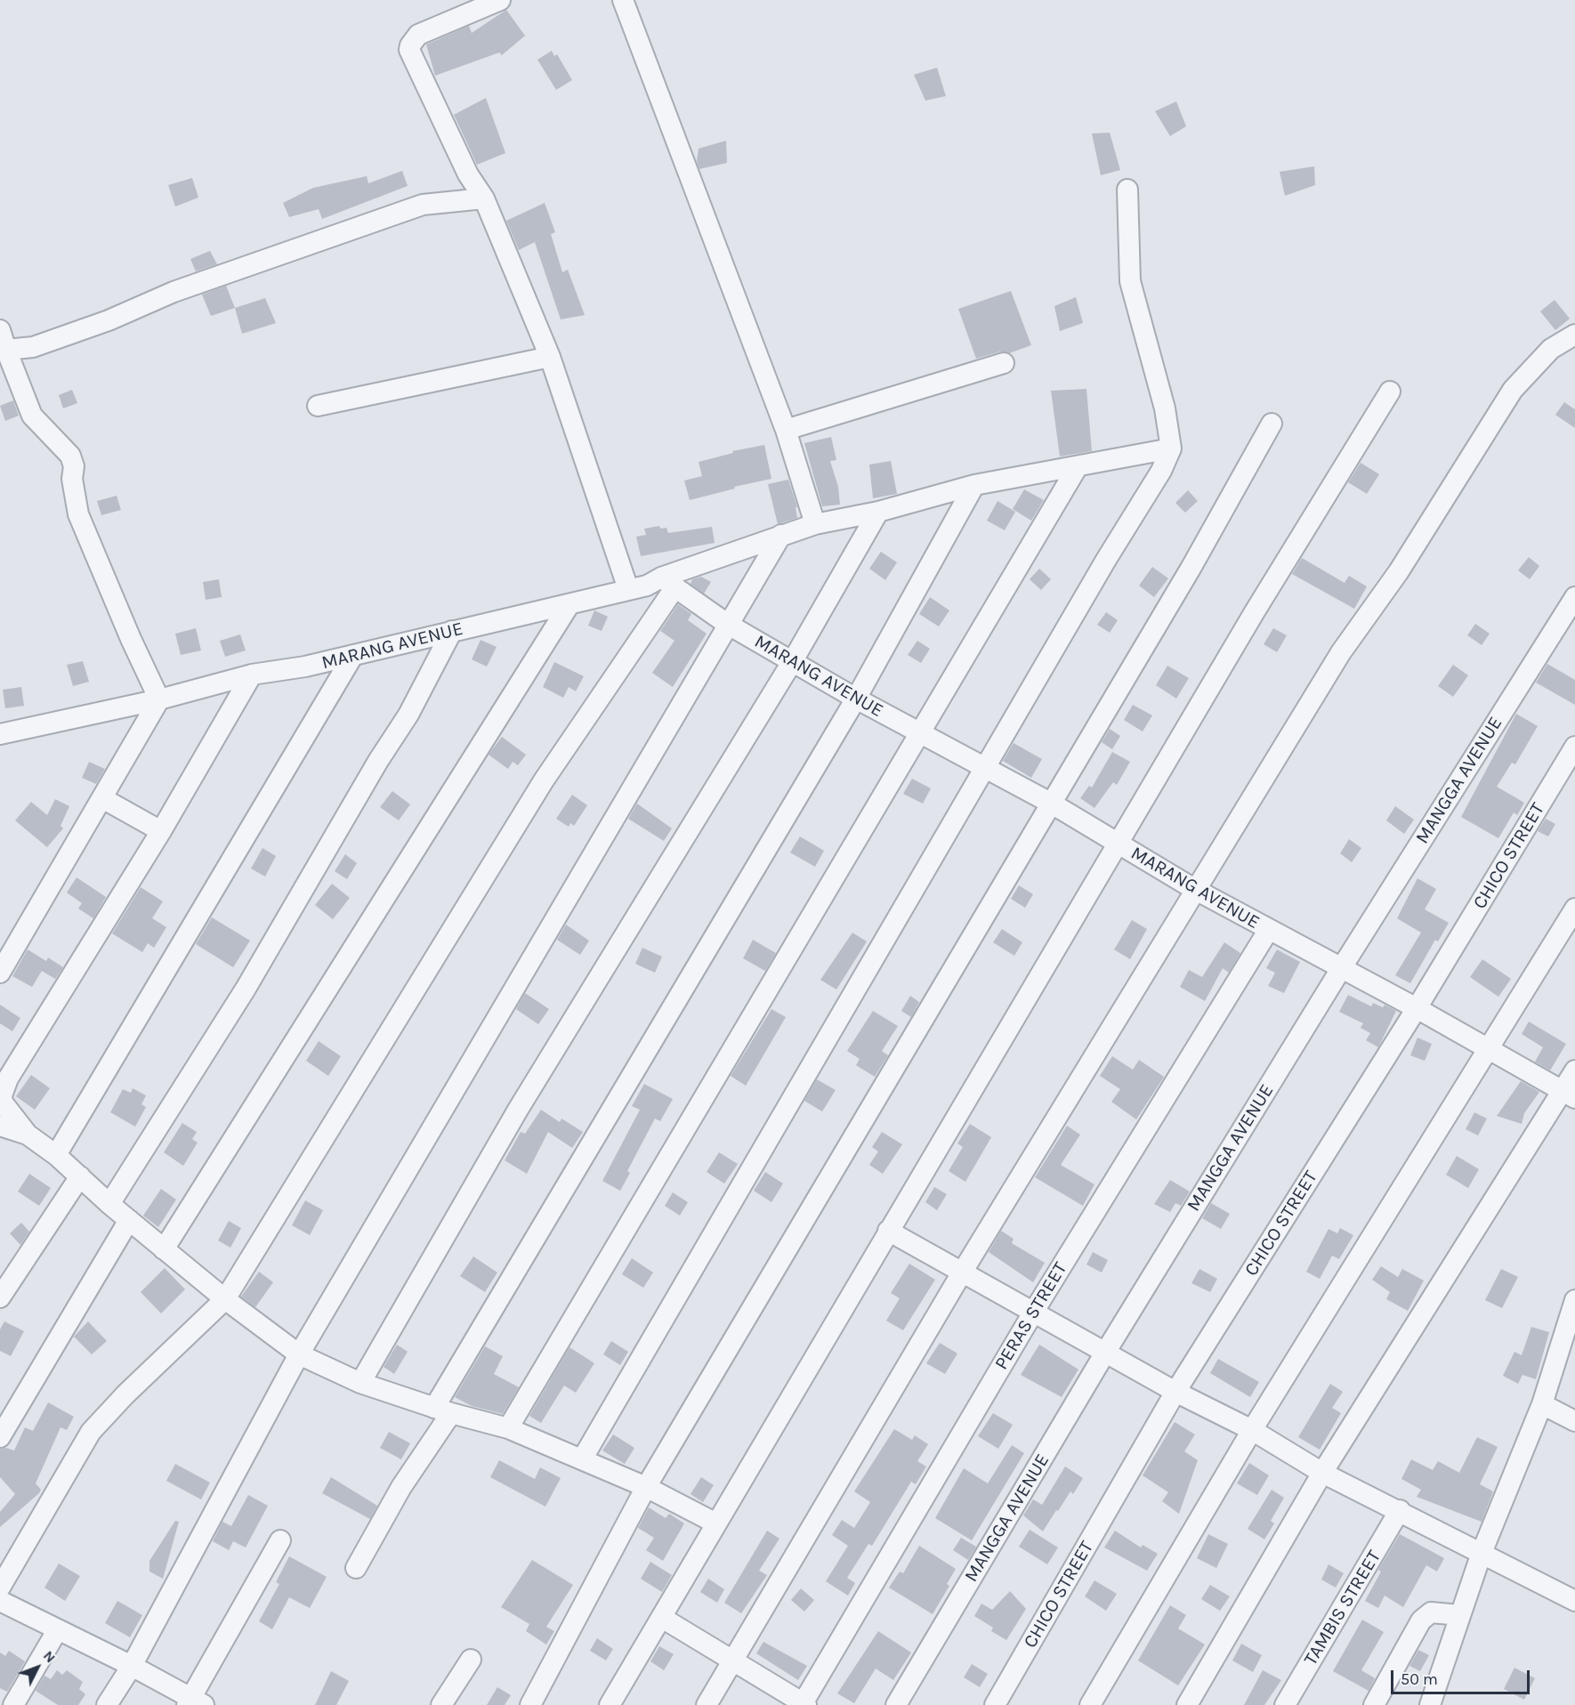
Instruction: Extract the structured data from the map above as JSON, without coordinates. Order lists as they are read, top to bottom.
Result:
{
  "streets": {
    "street": [
      "MARANG AVENUE",
      "MANGGA AVENUE",
      "CHICO STREET",
      "PERAS STREET",
      "TAMBIS STREET"
    ]
  },
  "crossings": [
    ["MARANG AVENUE", "MANGGA AVENUE"],
    ["MARANG AVENUE", "CHICO STREET"],
    ["MARANG AVENUE", "PERAS STREET"]
  ],
  "scale_bar": "50 m",
  "north": "top right"
}
